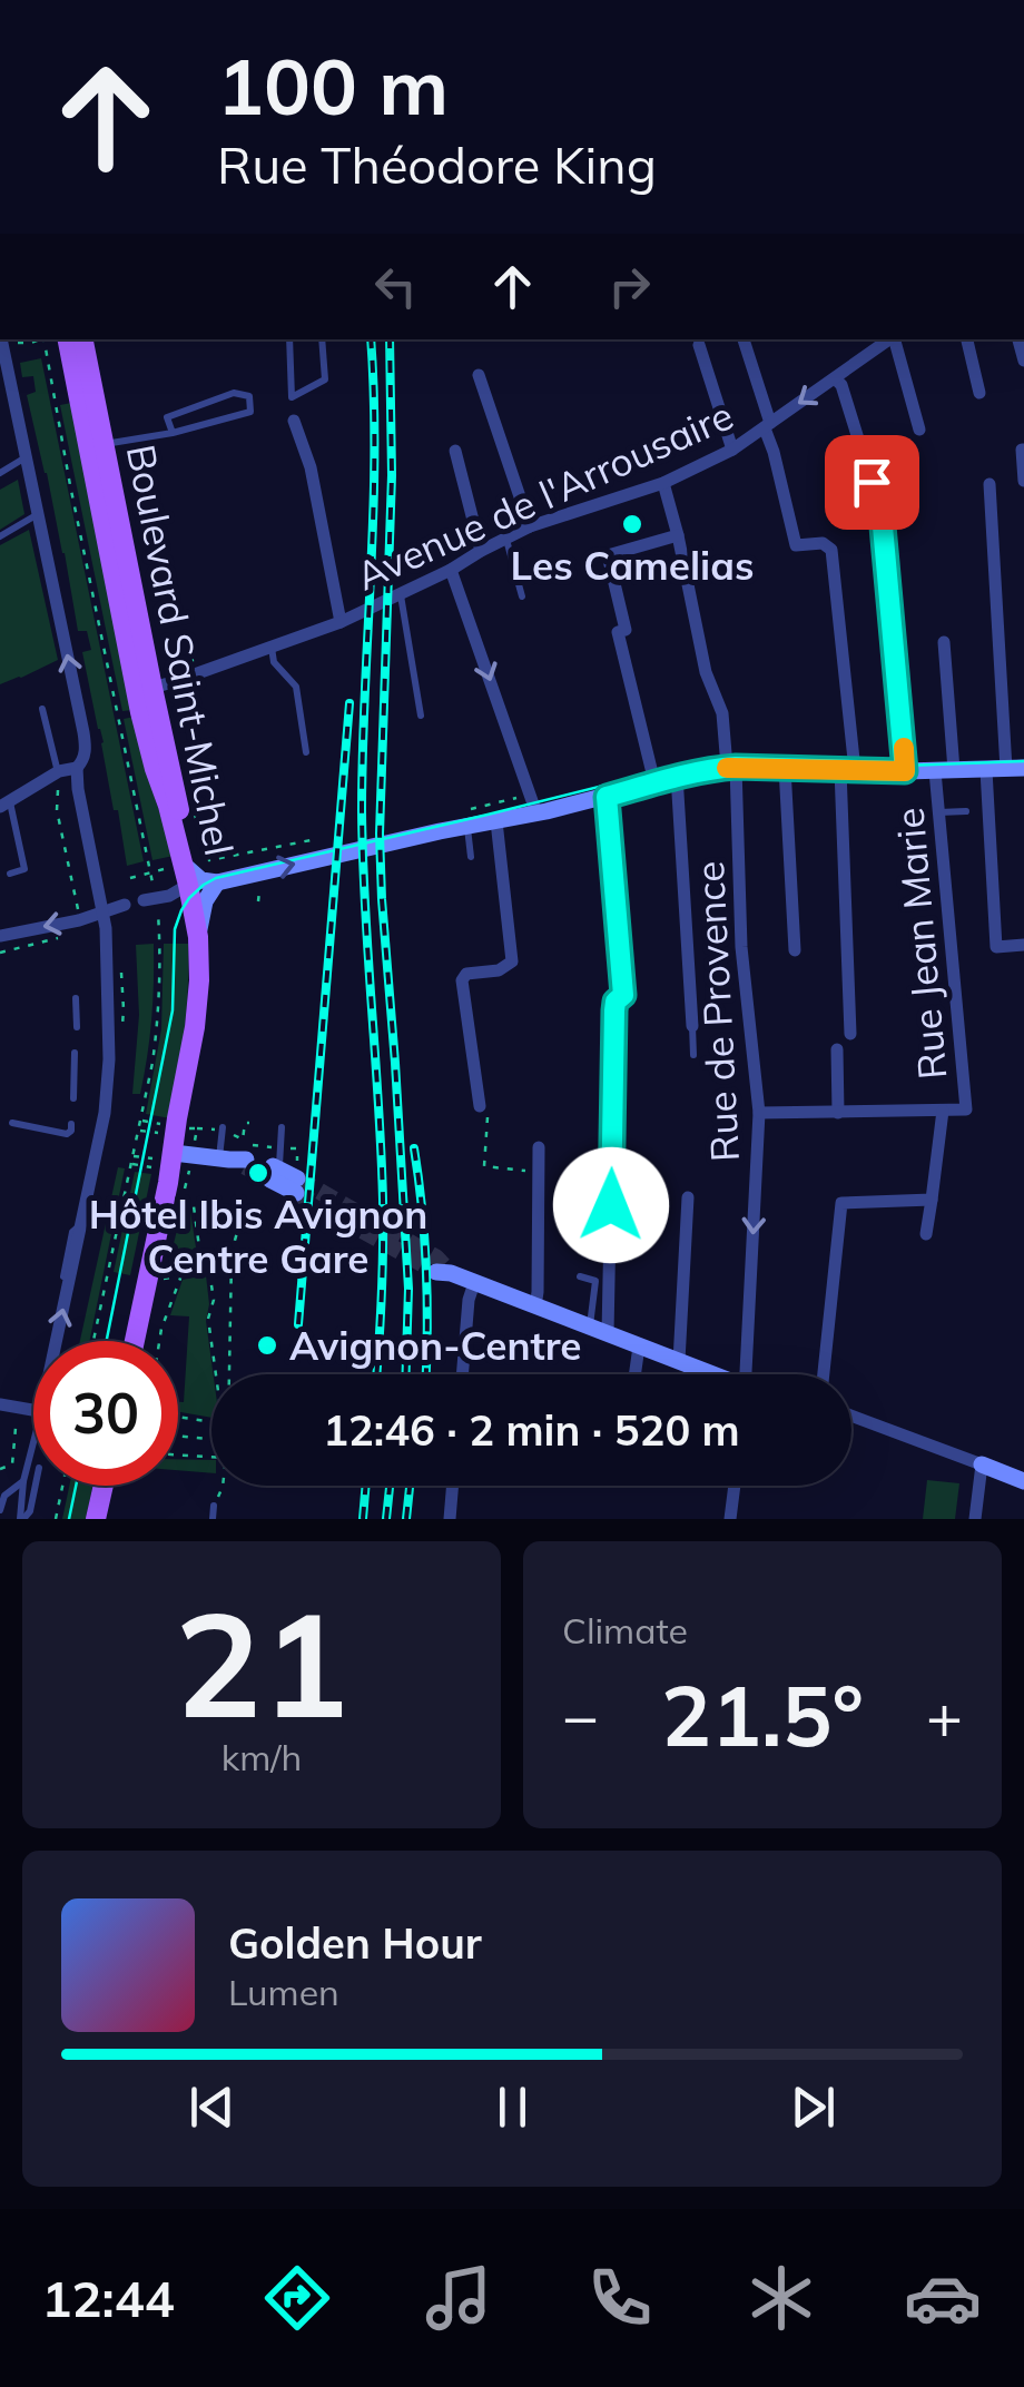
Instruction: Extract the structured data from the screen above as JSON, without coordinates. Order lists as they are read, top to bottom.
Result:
{
  "streets": {
    "main road": ["Boulevard Saint-Michel"],
    "street": ["Avenue de l'Arrousaire", "Rue Jean Marie", "Rue de Provence"]
  },
  "crossings": [
    ["Avenue de l'Arrousaire", "Boulevard Saint-Michel"],
    ["Avenue de l'Arrousaire", "Rue de Provence"]
  ],
  "places": ["Les Camelias", "Hôtel Ibis Avignon Centre Gare", "Avignon-Centre"],
  "page": {
    "turn": ["100 m", "Rue Théodore King"],
    "limit": "30",
    "trip": "12:46 · 2 min · 520 m",
    "tile": [
      ["21", "km/h"],
      "Climate"
    ],
    "heat": ["−", "21.5°", "+"],
    "song": ["Golden Hour", "Lumen"],
    "tabs": "12:44"
  }
}
